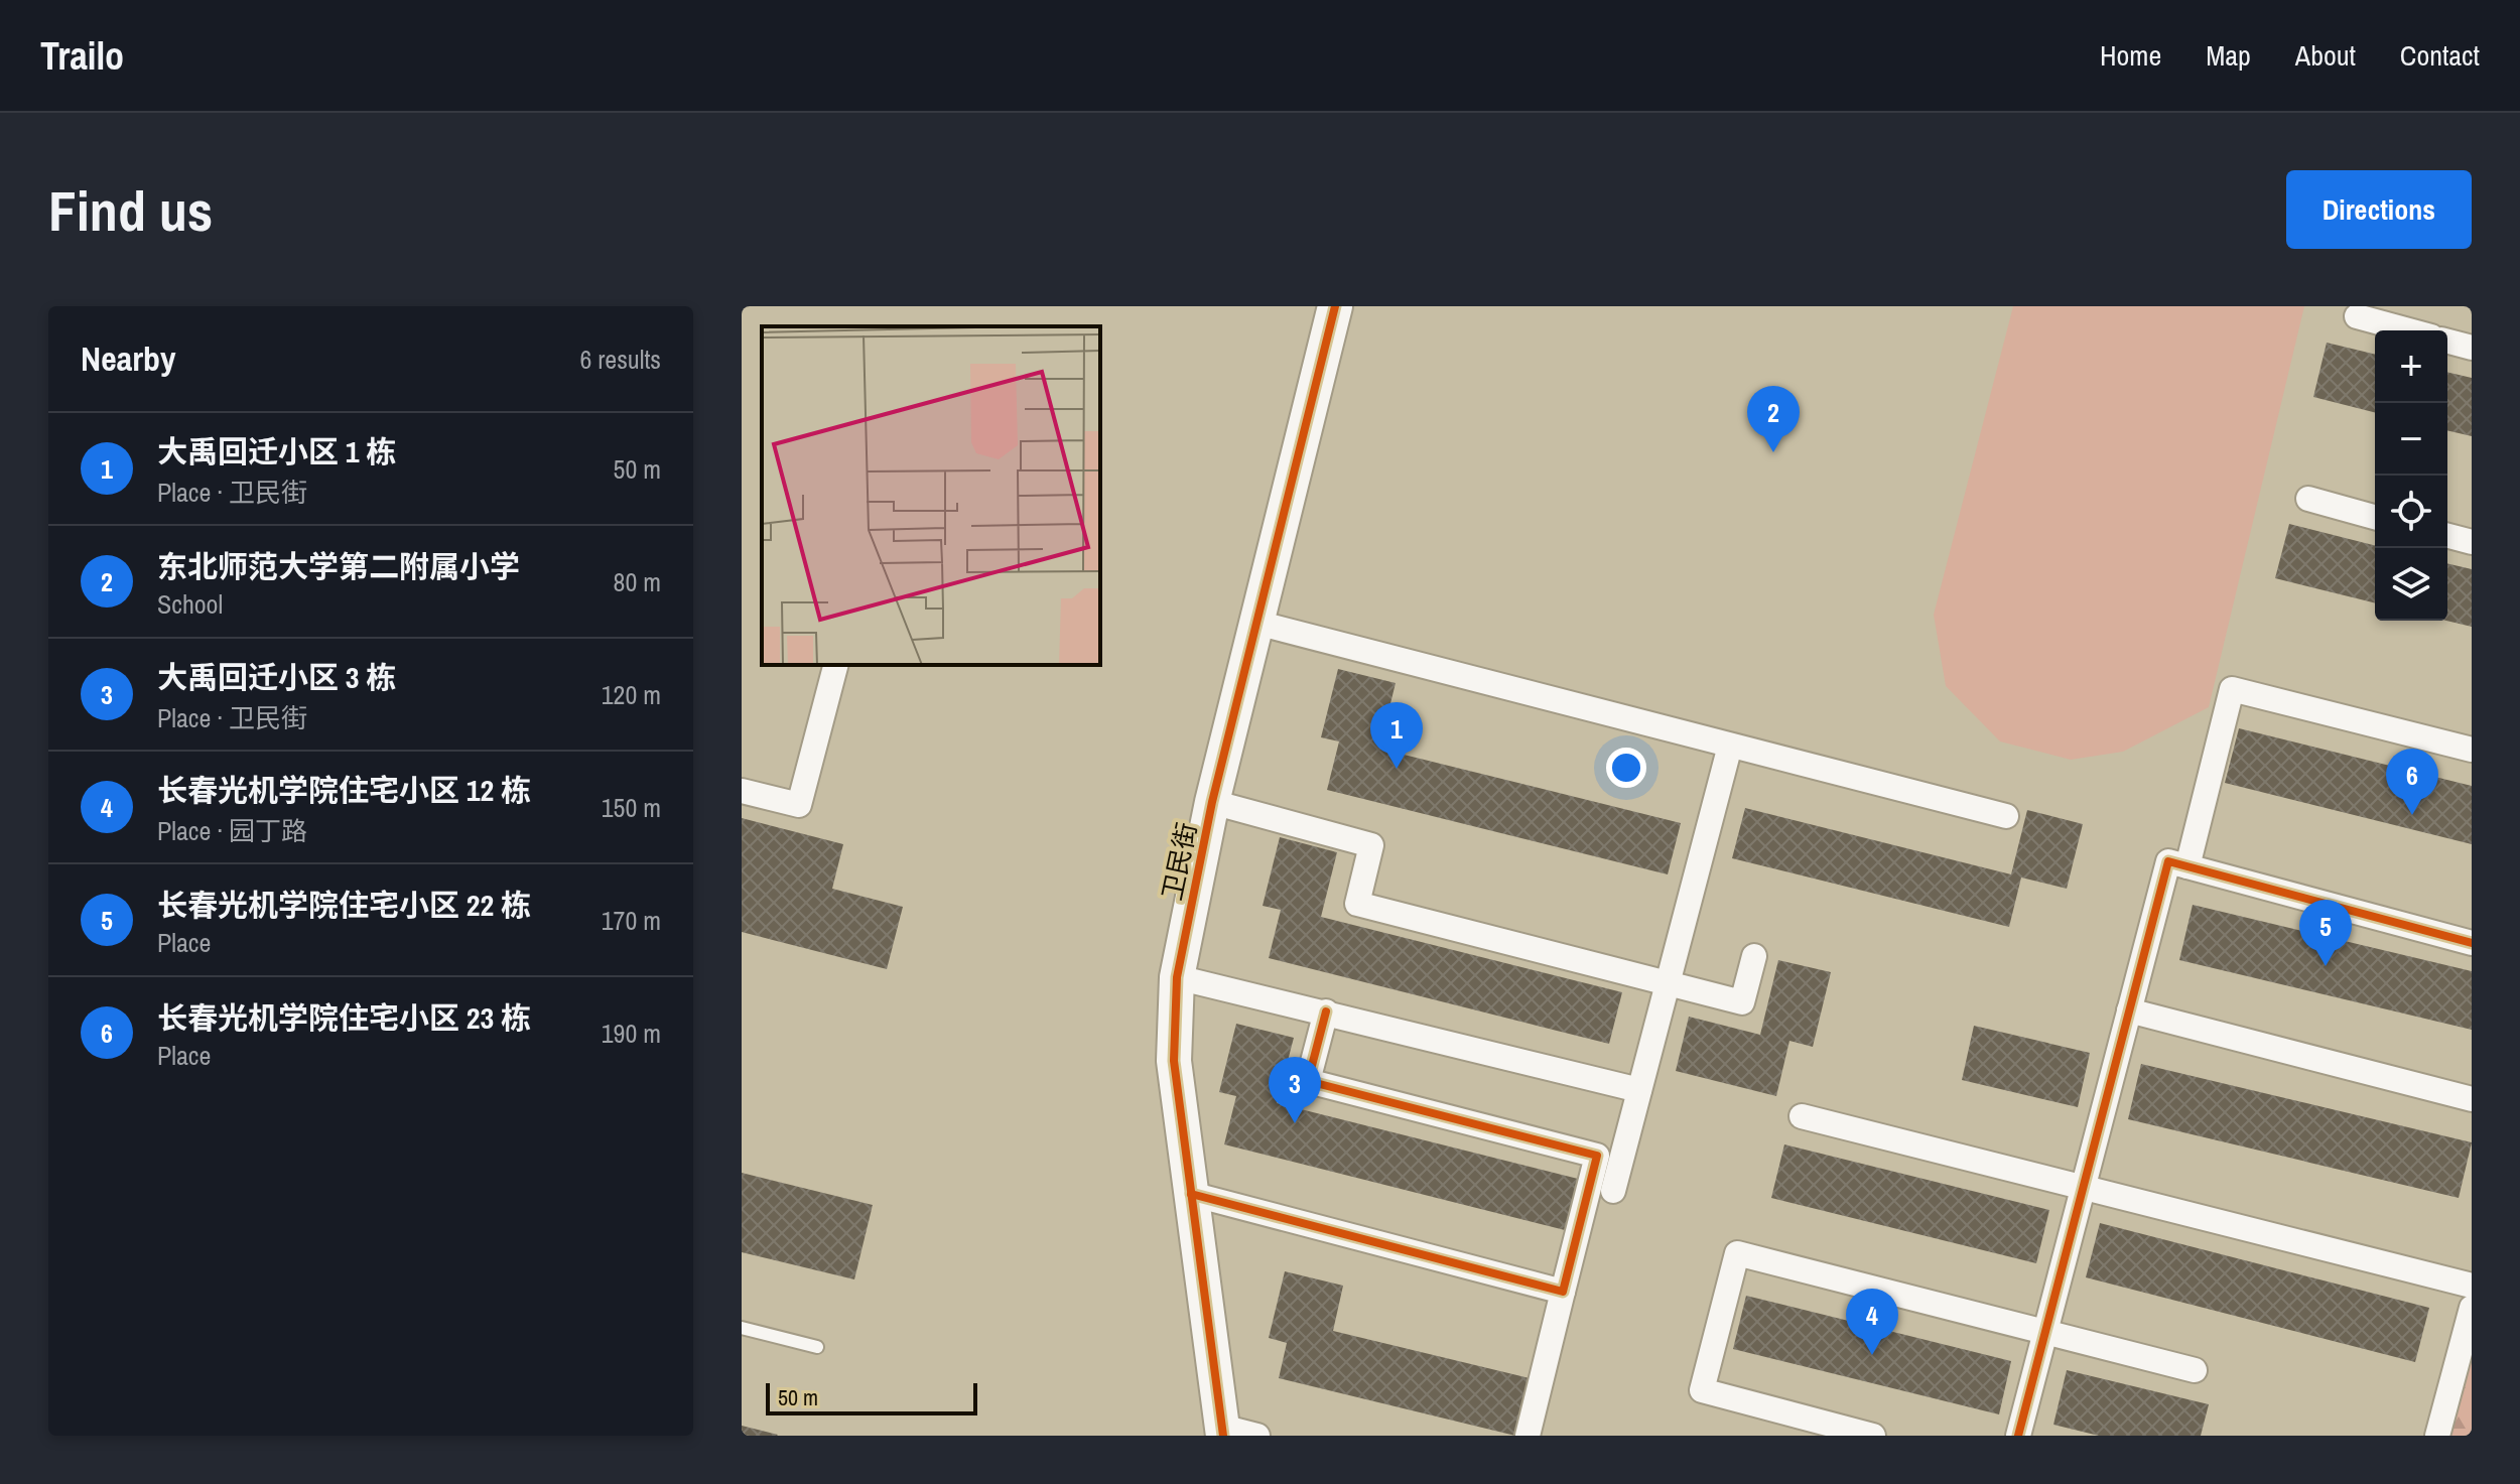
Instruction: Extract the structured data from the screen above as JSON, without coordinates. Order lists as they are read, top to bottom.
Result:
{
  "streets": {
    "street": ["卫民街"]
  },
  "scale_bar": "50 m",
  "page": {
    "header": "Trailo",
    "nav": [
      "Home",
      "Map",
      "About",
      "Contact"
    ],
    "buttons": "Directions",
    "title": "Find us",
    "heading": ["Nearby", "6 results"],
    "map_buttons": ["+", "−"],
    "pins": [
      "2",
      "1",
      "6",
      "5",
      "3",
      "4"
    ],
    "list": [
      {
        "mark": "1",
        "name": "大禹回迁小区 1 栋",
        "note": "Place · 卫民街",
        "value": "50 m"
      },
      {
        "mark": "2",
        "name": "东北师范大学第二附属小学",
        "note": "School",
        "value": "80 m"
      },
      {
        "mark": "3",
        "name": "大禹回迁小区 3 栋",
        "note": "Place · 卫民街",
        "value": "120 m"
      },
      {
        "mark": "4",
        "name": "长春光机学院住宅小区 12 栋",
        "note": "Place · 园丁路",
        "value": "150 m"
      },
      {
        "mark": "5",
        "name": "长春光机学院住宅小区 22 栋",
        "note": "Place",
        "value": "170 m"
      },
      {
        "mark": "6",
        "name": "长春光机学院住宅小区 23 栋",
        "note": "Place",
        "value": "190 m"
      }
    ],
    "scale": "50 m"
  }
}
